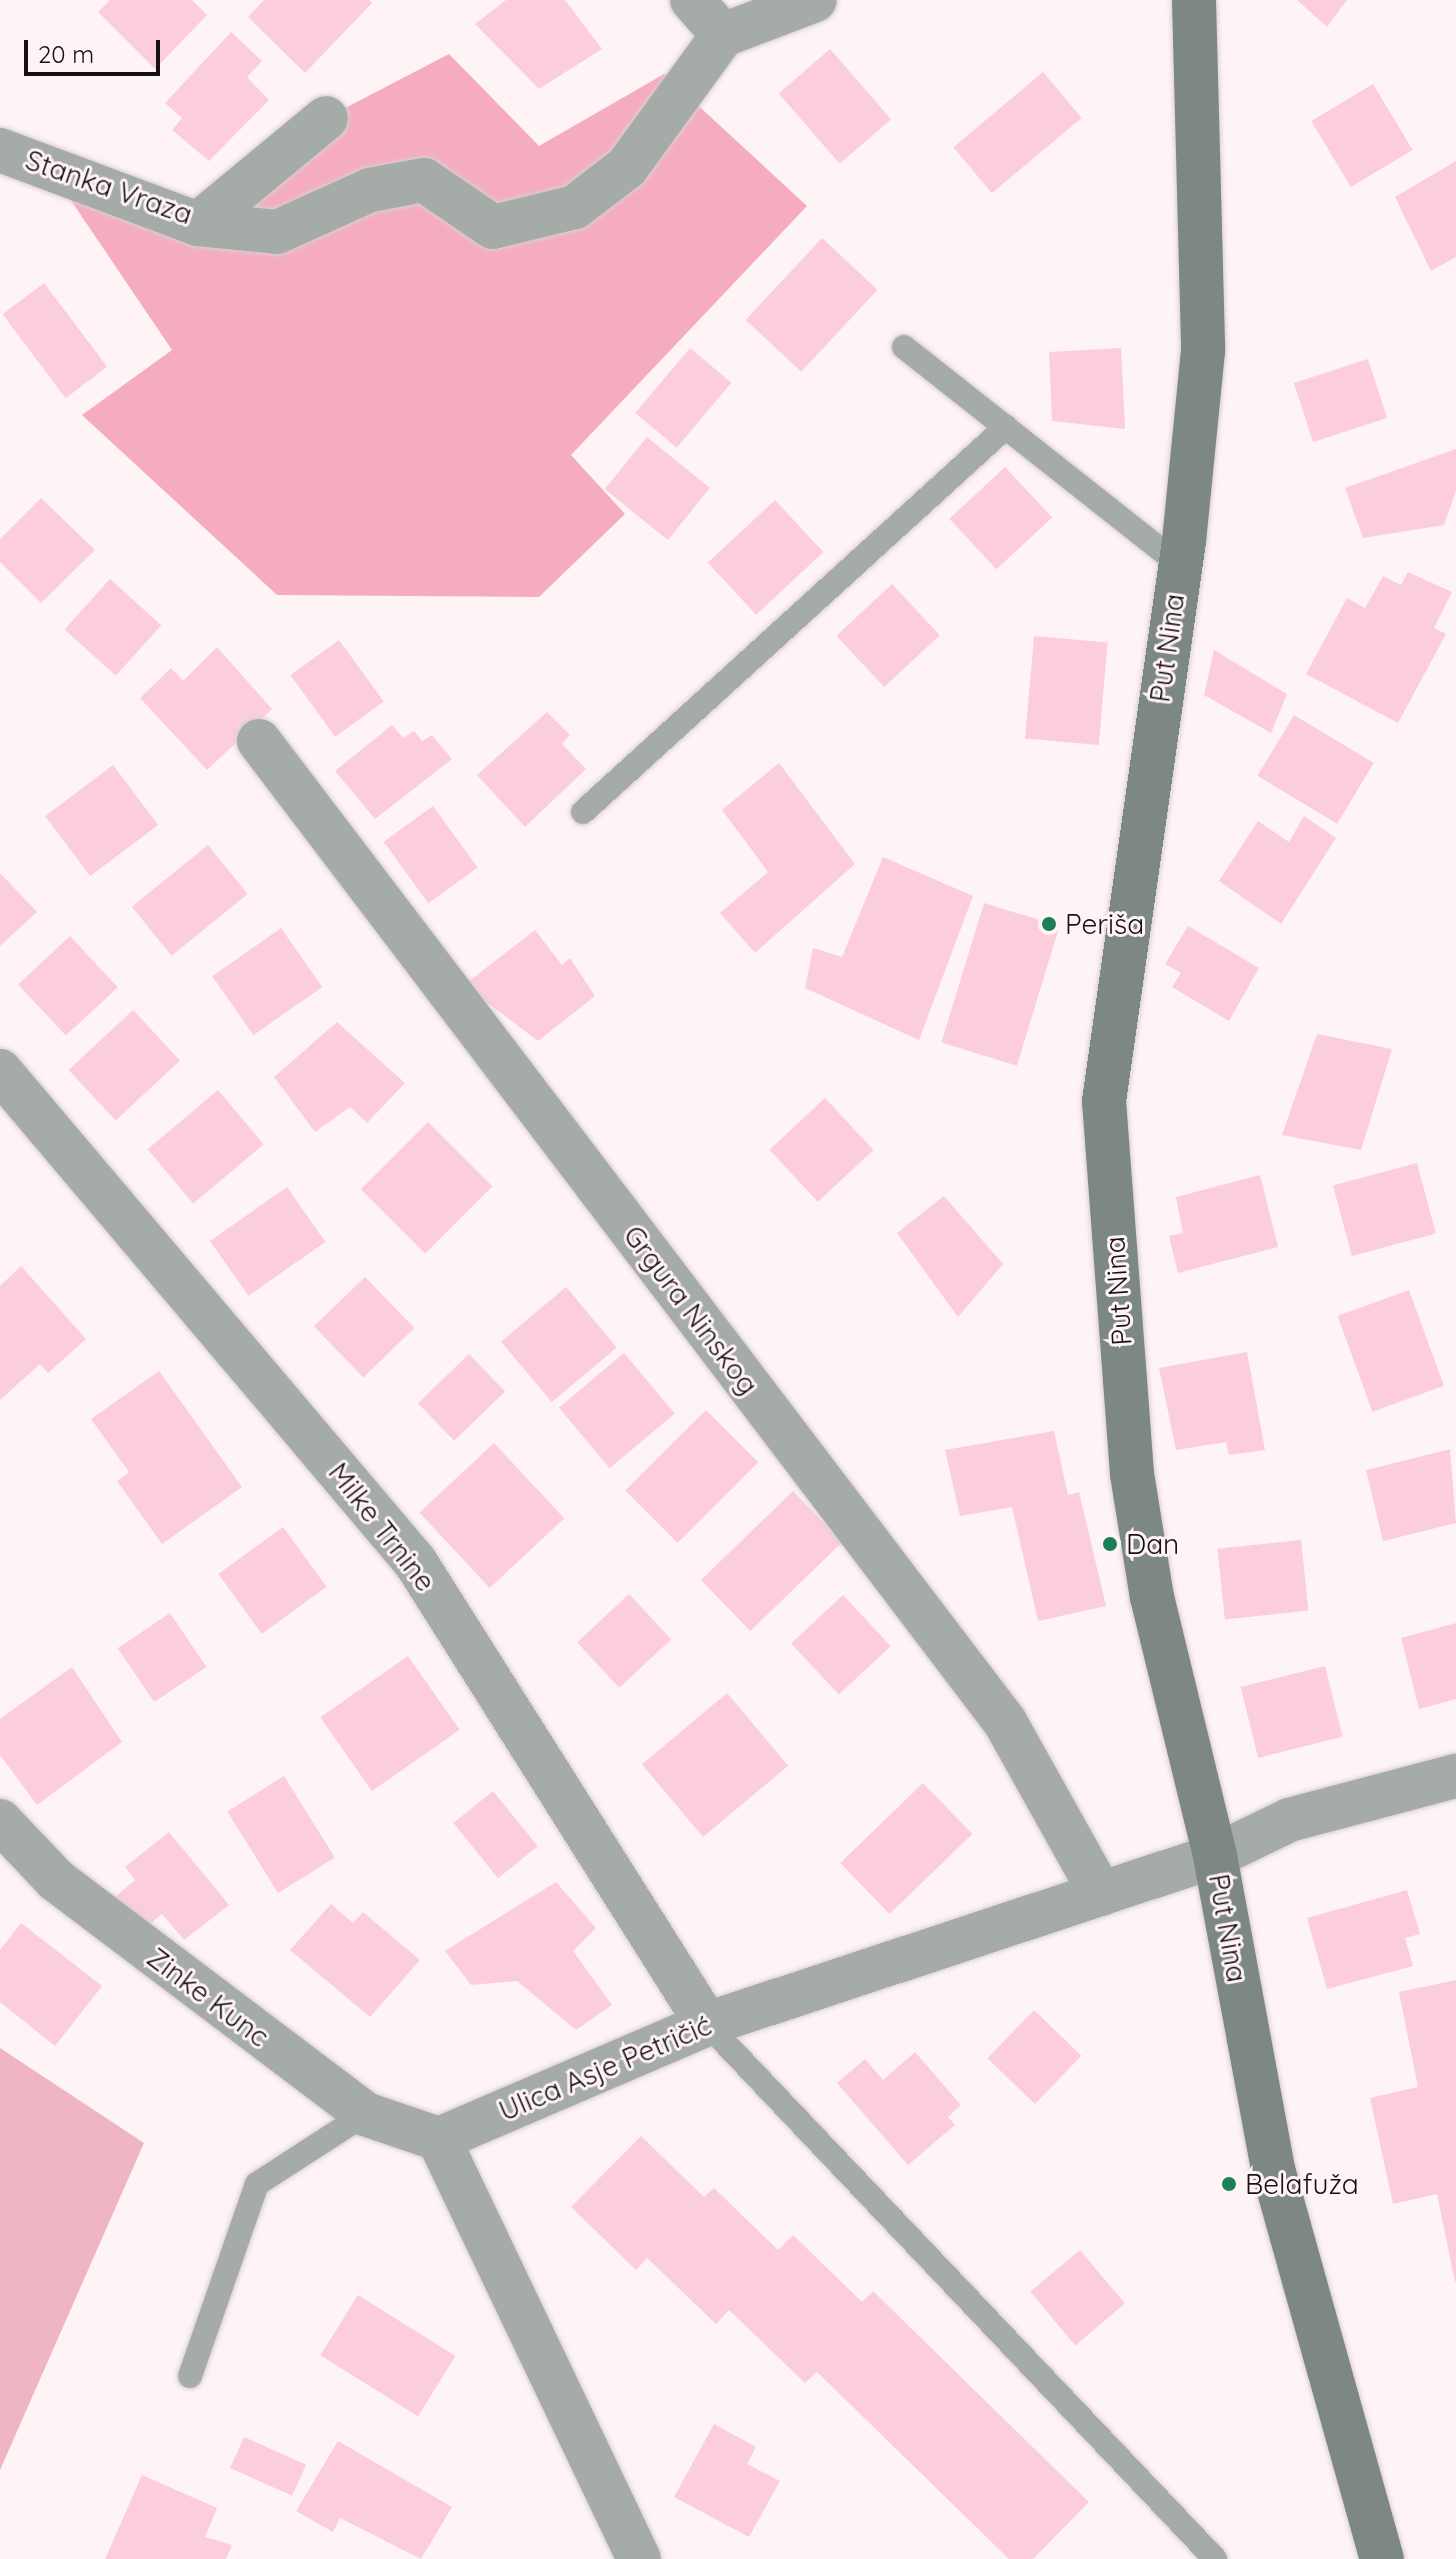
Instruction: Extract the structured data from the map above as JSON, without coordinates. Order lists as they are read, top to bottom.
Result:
{
  "streets": {
    "main road": ["Put Nina"],
    "street": [
      "Stanka Vraza",
      "Grgura Ninskog",
      "Milke Trnine",
      "Zinke Kunc",
      "Ulica Asje Petričić"
    ]
  },
  "crossings": [
    ["Put Nina", "Ulica Asje Petričić"],
    ["Grgura Ninskog", "Ulica Asje Petričić"],
    ["Milke Trnine", "Ulica Asje Petričić"],
    ["Zinke Kunc", "Ulica Asje Petričić"]
  ],
  "places": ["Periša", "Dan", "Belafuža"],
  "scale_bar": "20 m"
}
